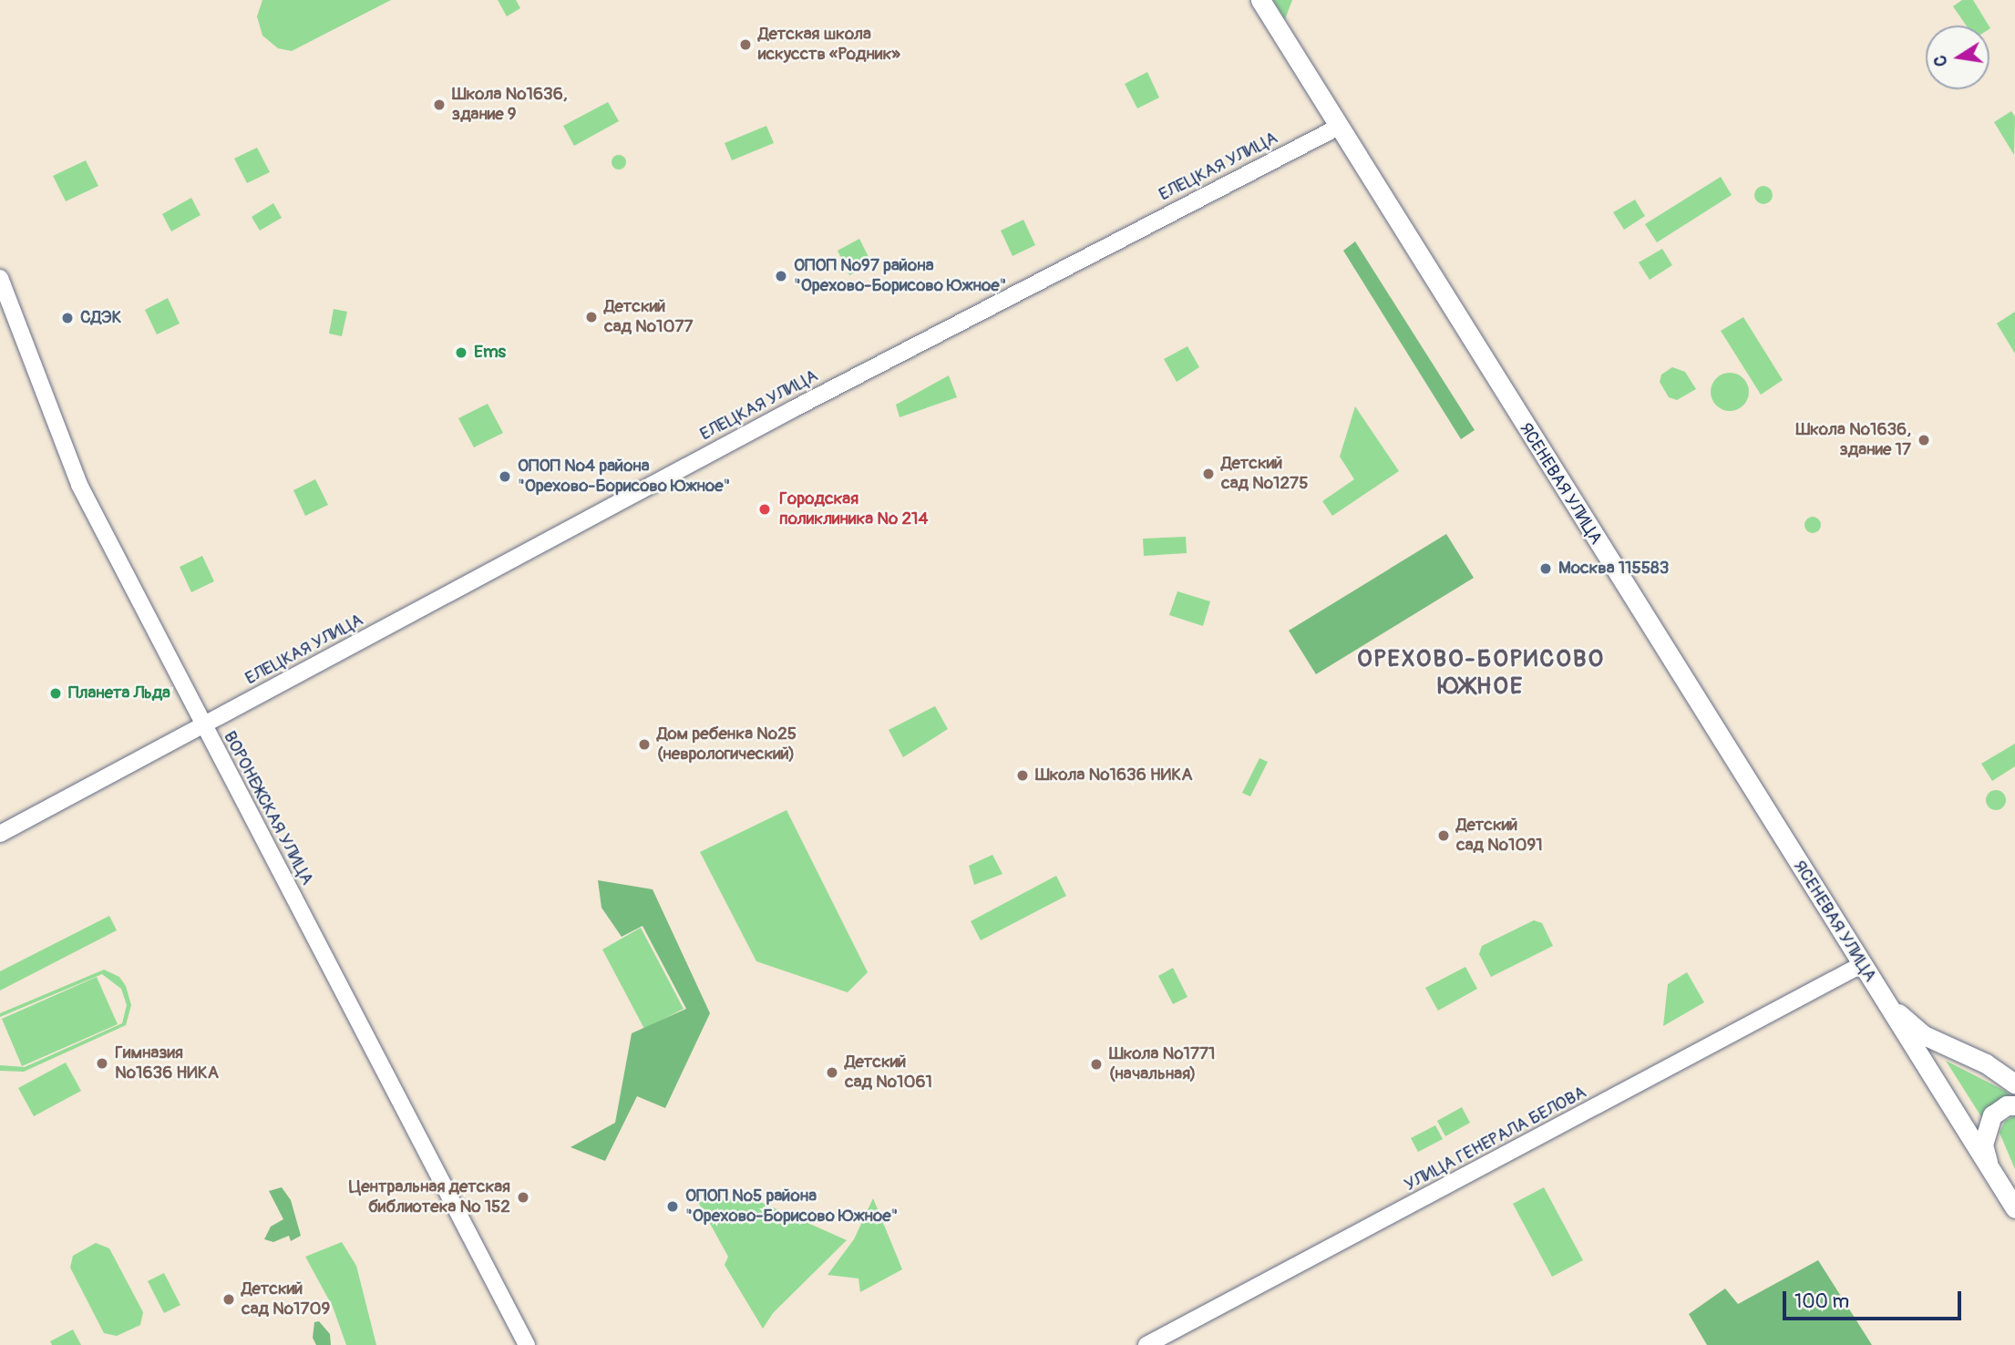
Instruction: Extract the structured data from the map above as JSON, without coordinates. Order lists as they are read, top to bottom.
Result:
{
  "streets": {
    "main road": ["ЯСЕНЕВАЯ УЛИЦА"],
    "street": ["ЕЛЕЦКАЯ УЛИЦА", "ВОРОНЕЖСКАЯ УЛИЦА", "УЛИЦА ГЕНЕРАЛА БЕЛОВА"]
  },
  "crossings": [
    ["ЕЛЕЦКАЯ УЛИЦА", "ЯСЕНЕВАЯ УЛИЦА"],
    ["ЕЛЕЦКАЯ УЛИЦА", "ВОРОНЕЖСКАЯ УЛИЦА"],
    ["ЯСЕНЕВАЯ УЛИЦА", "УЛИЦА ГЕНЕРАЛА БЕЛОВА"]
  ],
  "districts": ["ОРЕХОВО-БОРИСОВО ЮЖНОЕ"],
  "places": [
    "Детская школа искусств «Родник»",
    "Школа №1636, здание 9",
    "ОПОП №97 района \"Орехово-Борисово Южное\"",
    "Детский сад №1077",
    "СДЭК",
    "Ems",
    "Школа №1636, здание 17",
    "Детский сад №1275",
    "ОПОП №4 района \"Орехово-Борисово Южное\"",
    "Городская поликлиника № 214",
    "Москва 115583",
    "Планета Льда",
    "Дом ребенка №25 (неврологический)",
    "Школа №1636 НИКА",
    "Детский сад №1091",
    "Гимназия №1636 НИКА",
    "Школа №1771 (начальная)",
    "Детский сад №1061",
    "Центральная детская библиотека № 152",
    "ОПОП №5 района \"Орехово-Борисово Южное\"",
    "Детский сад №1709"
  ],
  "scale_bar": "100 m",
  "north": "left"
}
